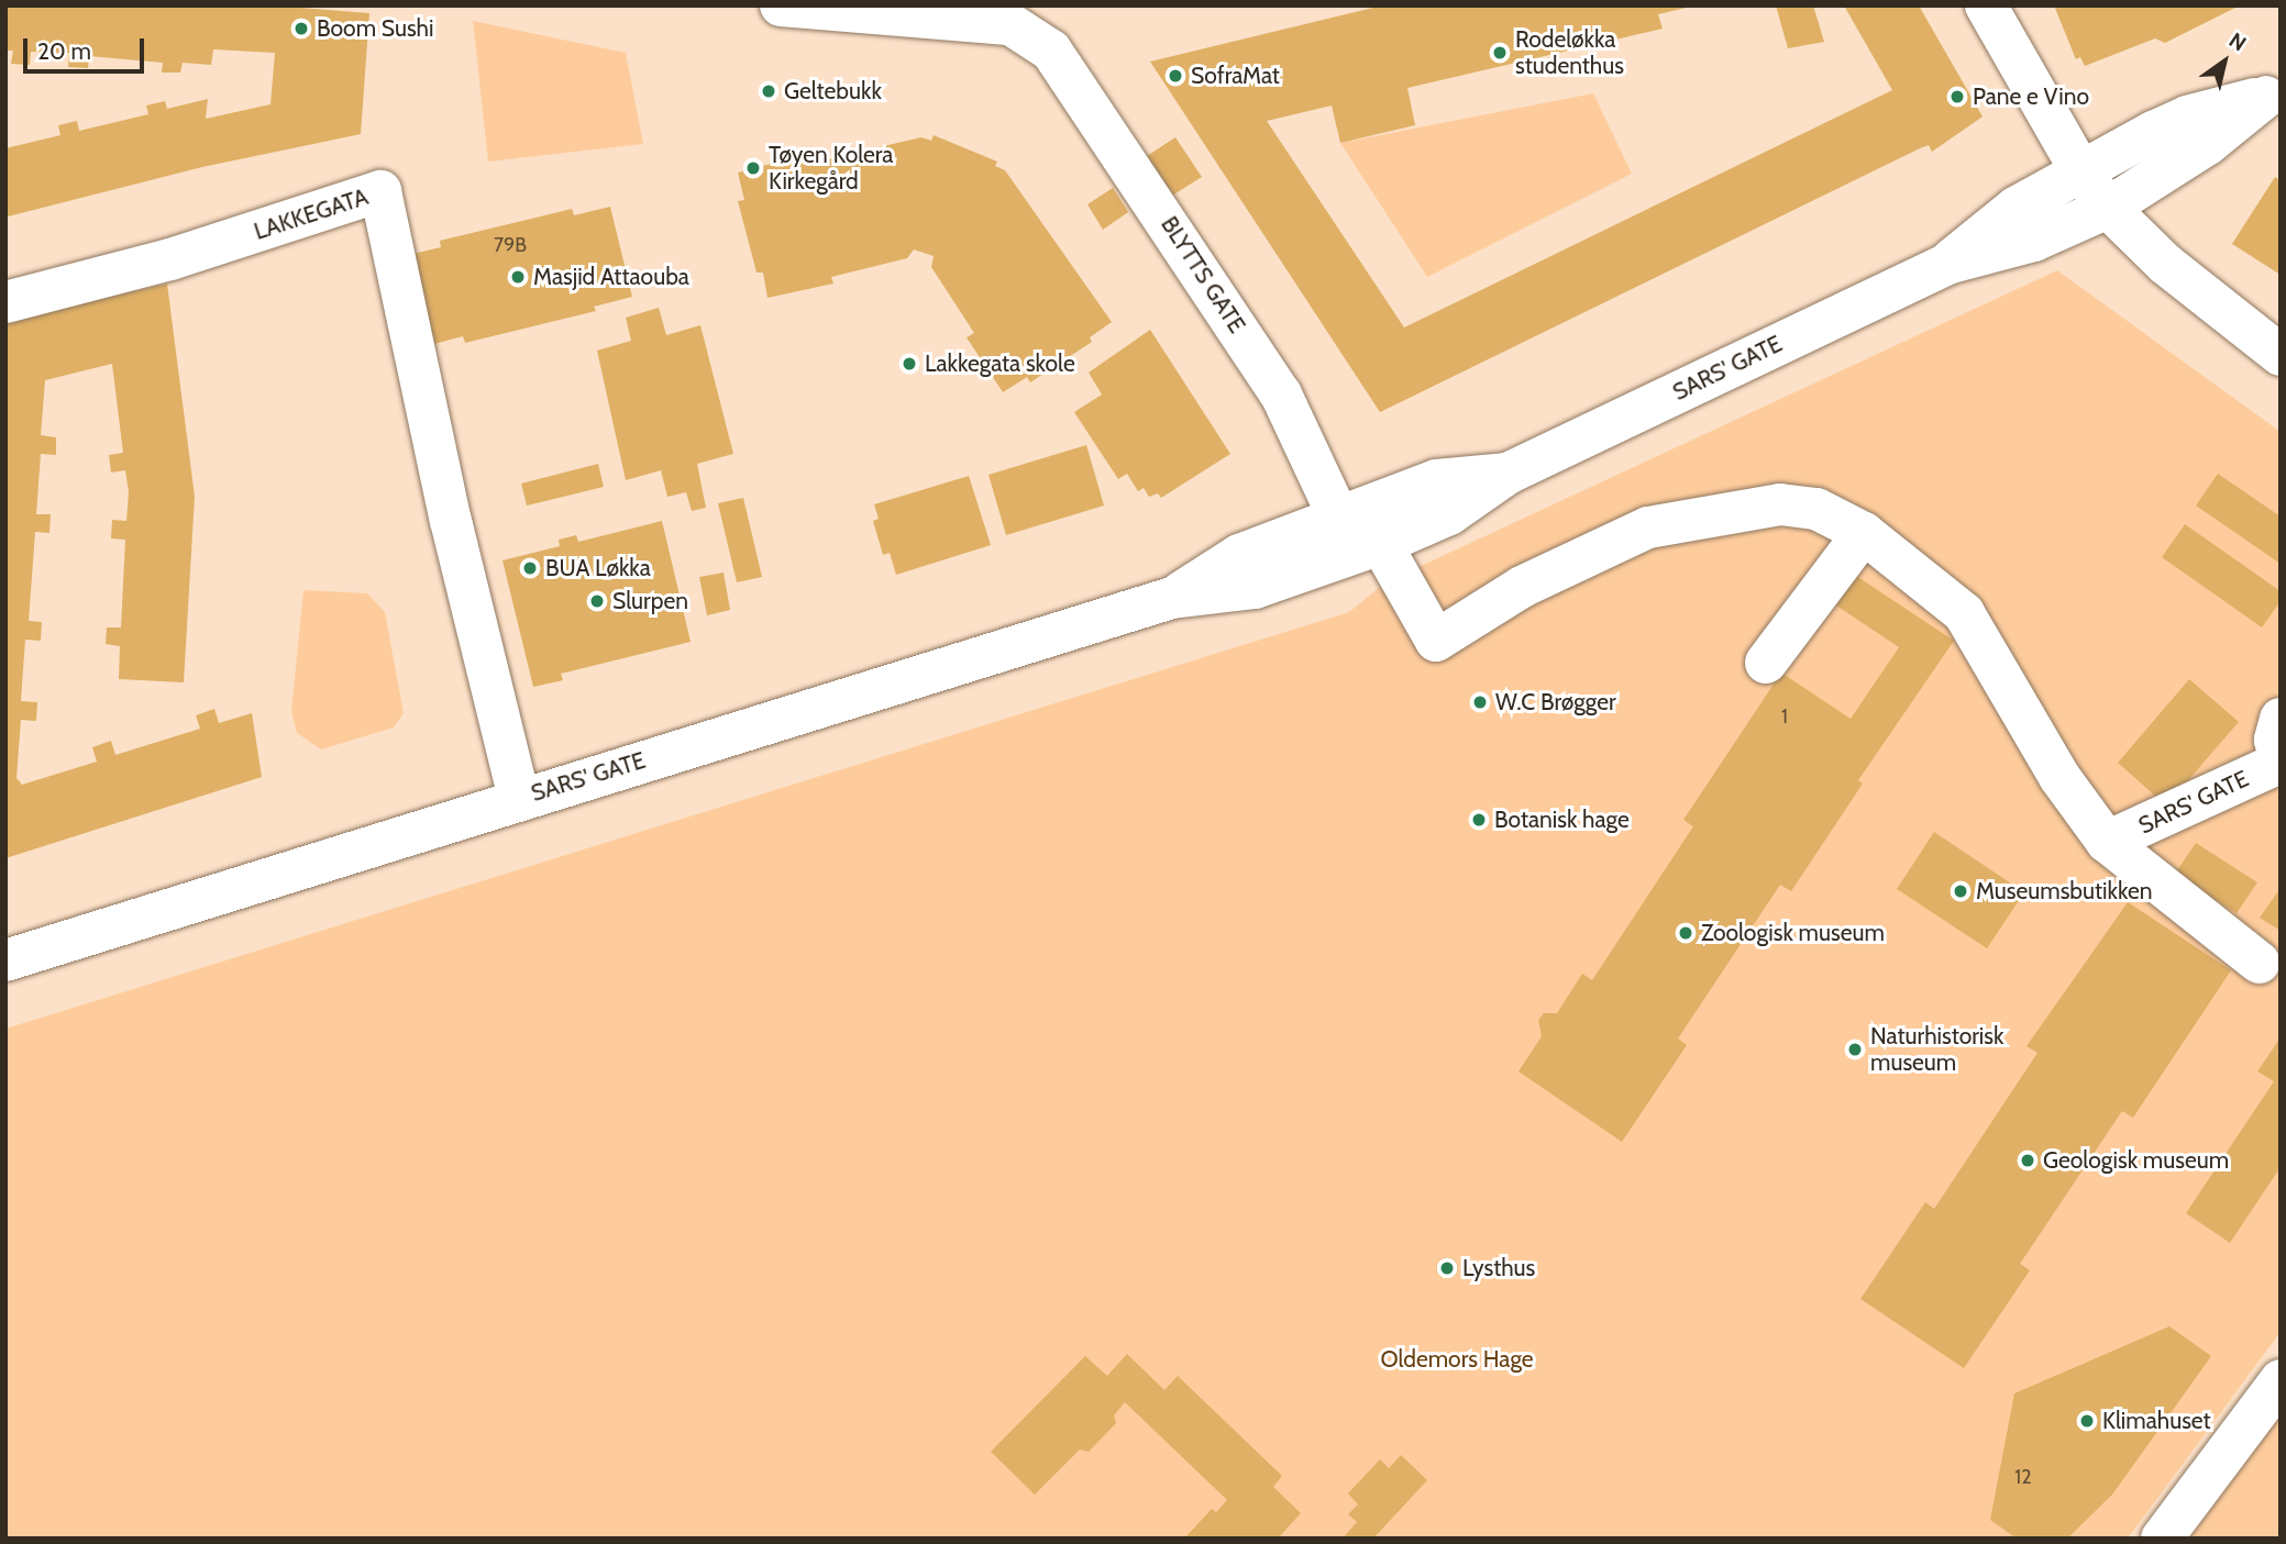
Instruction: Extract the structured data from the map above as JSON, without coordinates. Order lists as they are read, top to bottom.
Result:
{
  "streets": {
    "main road": ["LAKKEGATA", "BLYTTS GATE", "SARS' GATE"]
  },
  "crossings": [
    ["LAKKEGATA", "SARS' GATE"],
    ["BLYTTS GATE", "SARS' GATE"]
  ],
  "parks": ["Oldemors Hage"],
  "places": [
    "Boom Sushi",
    "Rodeløkka studenthus",
    "SofraMat",
    "Geltebukk",
    "Pane e Vino",
    "Tøyen Kolera Kirkegård",
    "Masjid Attaouba",
    "Lakkegata skole",
    "BUA Løkka",
    "Slurpen",
    "W.C Brøgger",
    "Botanisk hage",
    "Museumsbutikken",
    "Zoologisk museum",
    "Naturhistorisk museum",
    "Geologisk museum",
    "Lysthus",
    "Klimahuset"
  ],
  "house_numbers": ["79B", "1", "12"],
  "scale_bar": "20 m",
  "north": "top right"
}
